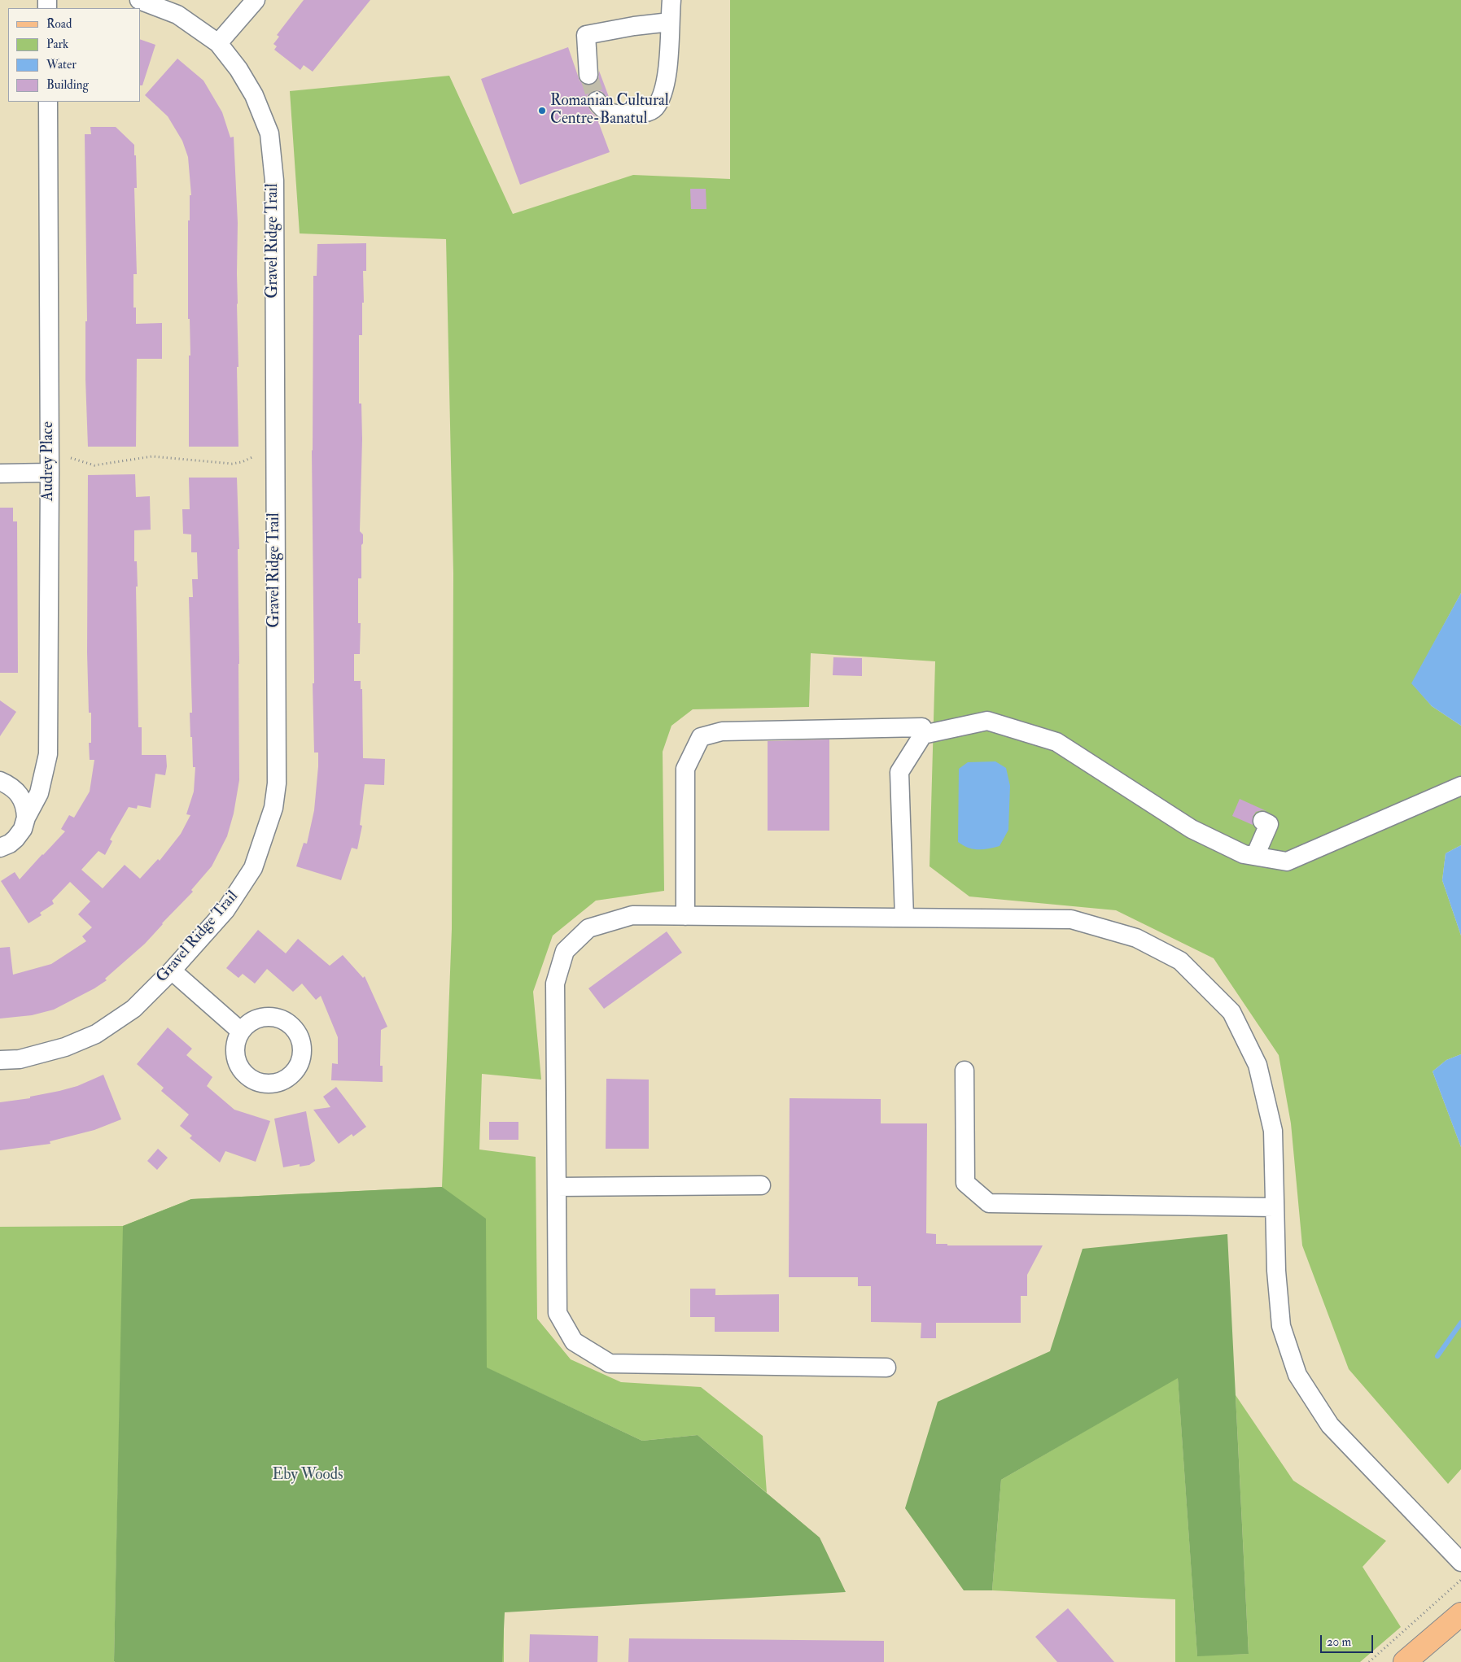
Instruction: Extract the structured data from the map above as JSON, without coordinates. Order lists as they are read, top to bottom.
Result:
{
  "streets": {
    "street": ["Gravel Ridge Trail", "Audrey Place"]
  },
  "parks": ["Eby Woods"],
  "places": ["Romanian Cultural Centre-Banatul"],
  "legend": [
    "Road",
    "Park",
    "Water",
    "Building"
  ],
  "scale_bar": "20 m"
}
